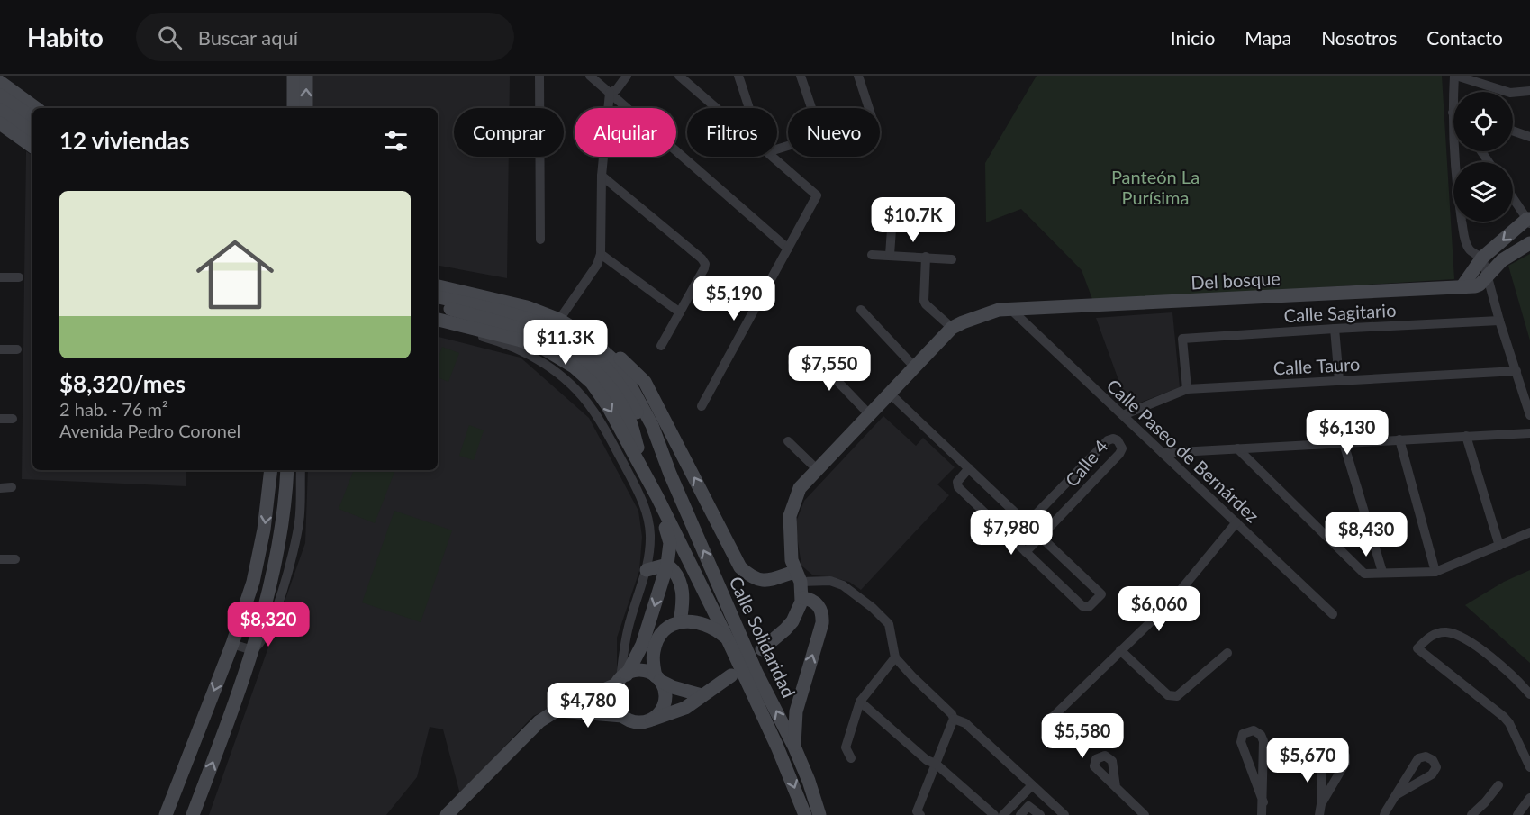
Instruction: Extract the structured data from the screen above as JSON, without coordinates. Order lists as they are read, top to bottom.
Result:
{
  "streets": {
    "main road": ["Del bosque", "Calle Solidaridad"],
    "street": [
      "Calle Sagitario",
      "Calle Tauro",
      "Calle Paseo de Bernárdez",
      "Calle 4"
    ]
  },
  "crossings": [
    ["Del bosque", "Calle Paseo de Bernárdez"],
    ["Calle Sagitario", "Calle Tauro"],
    ["Calle Tauro", "Calle Paseo de Bernárdez"]
  ],
  "parks": ["Panteón La Purísima"],
  "page": {
    "header": "Habito",
    "search": "Buscar aquí",
    "nav": [
      "Inicio",
      "Mapa",
      "Nosotros",
      "Contacto"
    ],
    "chip": [
      "Comprar",
      "Alquilar",
      "Filtros",
      "Nuevo"
    ],
    "heading": "12 viviendas",
    "list": [
      {
        "name": "$8,320/mes",
        "note": "2 hab. · 76 m² · Avenida Pedro Coronel"
      }
    ],
    "price": [
      "$10.7K",
      "$5,190",
      "$11.3K",
      "$7,550",
      "$6,130",
      "$7,980",
      "$8,430",
      "$6,060",
      "$8,320",
      "$4,780",
      "$5,580",
      "$5,670"
    ]
  }
}
